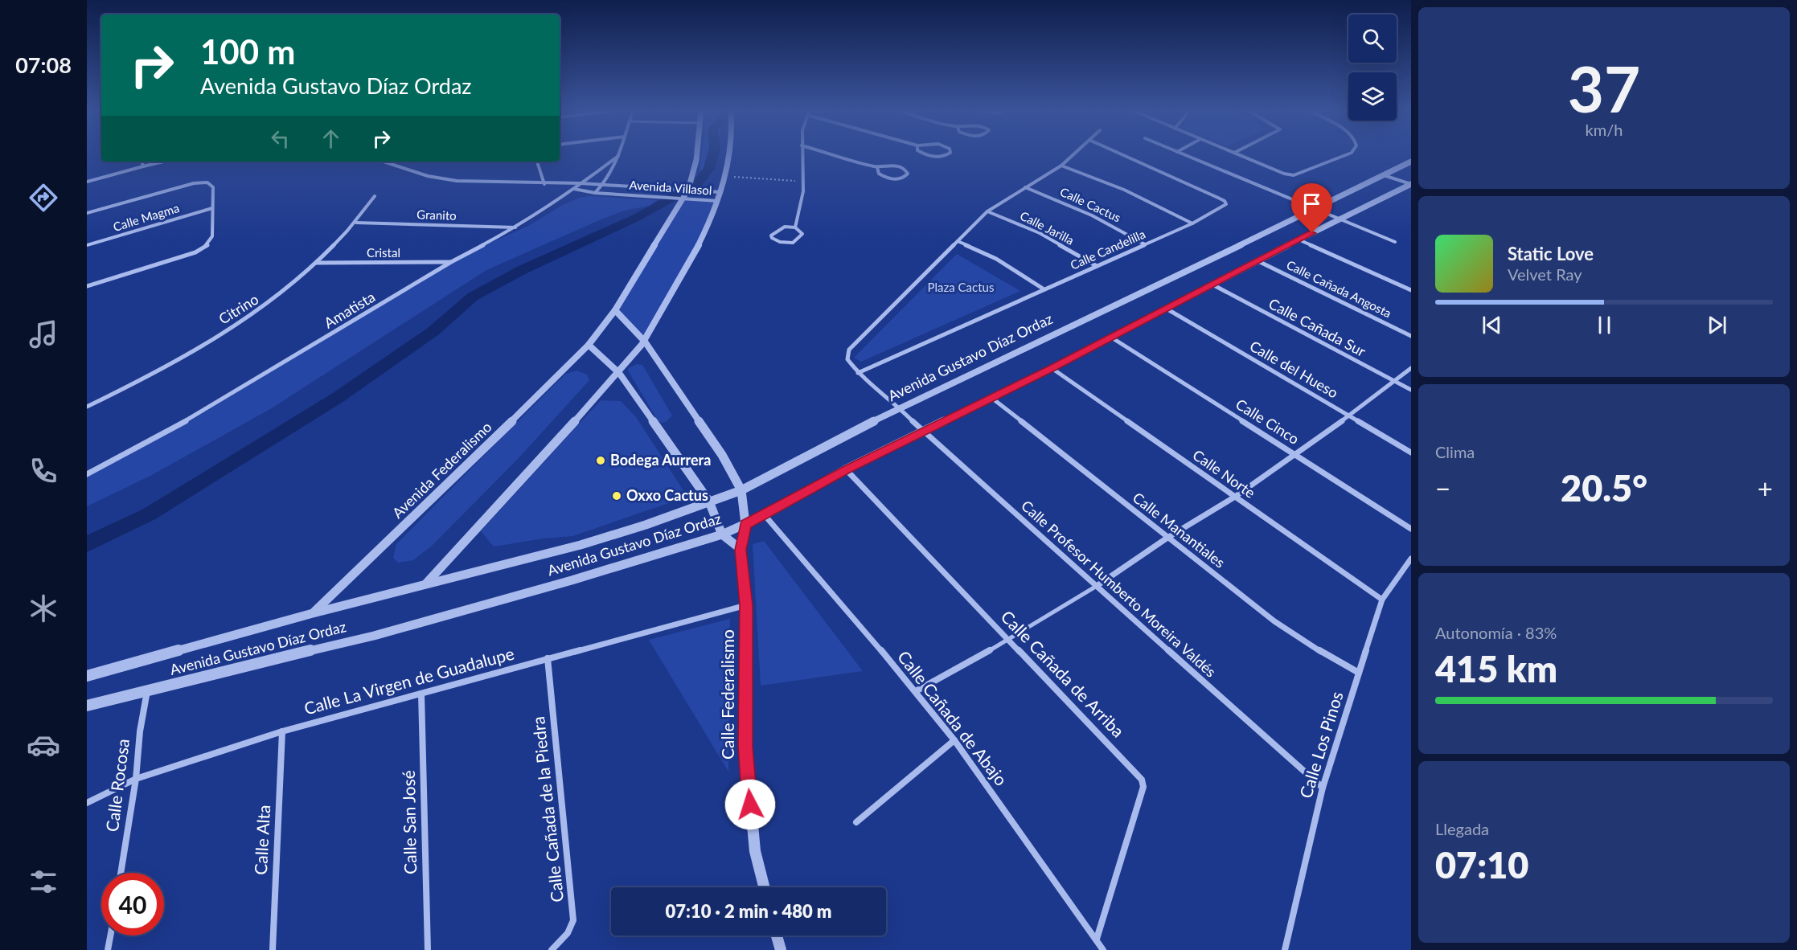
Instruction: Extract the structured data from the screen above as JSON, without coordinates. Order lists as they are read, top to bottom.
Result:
{
  "streets": {
    "street": [
      "Avenida Villasol",
      "Calle Cactus",
      "Granito",
      "Calle Magma",
      "Calle Jarilla",
      "Calle Candelilla",
      "Cristal",
      "Calle Cañada Angosta",
      "Citrino",
      "Amatista",
      "Calle Cañada Sur",
      "Avenida Gustavo Díaz Ordaz",
      "Calle del Hueso",
      "Calle Cinco",
      "Avenida Federalismo",
      "Calle Norte",
      "Calle Manantiales",
      "Calle Profesor Humberto Moreira Valdés",
      "Calle Cañada de Arriba",
      "Calle La Virgen de Guadalupe",
      "Calle Federalismo",
      "Calle Cañada de Abajo",
      "Calle Los Pinos",
      "Calle Rocosa",
      "Calle Cañada de la Piedra",
      "Calle San José",
      "Calle Alta"
    ]
  },
  "crossings": [
    ["Avenida Villasol", "Amatista"],
    ["Avenida Villasol", "Avenida Federalismo"],
    ["Calle Cactus", "Calle Candelilla"],
    ["Granito", "Citrino"],
    ["Granito", "Amatista"],
    ["Calle Jarilla", "Calle Candelilla"],
    ["Cristal", "Citrino"],
    ["Cristal", "Amatista"],
    ["Calle Cañada Angosta", "Avenida Gustavo Díaz Ordaz"],
    ["Calle Cañada Sur", "Avenida Gustavo Díaz Ordaz"],
    ["Avenida Gustavo Díaz Ordaz", "Calle del Hueso"],
    ["Avenida Gustavo Díaz Ordaz", "Calle Cinco"],
    ["Avenida Gustavo Díaz Ordaz", "Avenida Federalismo"],
    ["Avenida Gustavo Díaz Ordaz", "Calle Norte"],
    ["Avenida Gustavo Díaz Ordaz", "Calle Manantiales"],
    ["Avenida Gustavo Díaz Ordaz", "Calle Profesor Humberto Moreira Valdés"],
    ["Avenida Gustavo Díaz Ordaz", "Calle Cañada de Arriba"],
    ["Avenida Gustavo Díaz Ordaz", "Calle Federalismo"],
    ["Avenida Gustavo Díaz Ordaz", "Calle Cañada de Abajo"],
    ["Avenida Gustavo Díaz Ordaz", "Calle Rocosa"],
    ["Calle Norte", "Calle Los Pinos"],
    ["Calle Manantiales", "Calle Los Pinos"],
    ["Calle Profesor Humberto Moreira Valdés", "Calle Los Pinos"],
    ["Calle Cañada de Arriba", "Calle Cañada de Abajo"],
    ["Calle La Virgen de Guadalupe", "Calle Federalismo"],
    ["Calle La Virgen de Guadalupe", "Calle Rocosa"],
    ["Calle La Virgen de Guadalupe", "Calle Cañada de la Piedra"],
    ["Calle La Virgen de Guadalupe", "Calle San José"],
    ["Calle La Virgen de Guadalupe", "Calle Alta"]
  ],
  "parks": ["Plaza Cactus"],
  "places": ["Bodega Aurrera", "Oxxo Cactus"],
  "page": {
    "tabs": "07:08",
    "tile": [
      ["37", "km/h"],
      "Clima",
      ["Autonomía · 83%", "415 km"],
      ["Llegada", "07:10"]
    ],
    "turn": ["100 m", "Avenida Gustavo Díaz Ordaz"],
    "song": ["Static Love", "Velvet Ray"],
    "heat": ["−", "20.5°", "+"],
    "limit": "40",
    "trip": "07:10 · 2 min · 480 m"
  }
}
